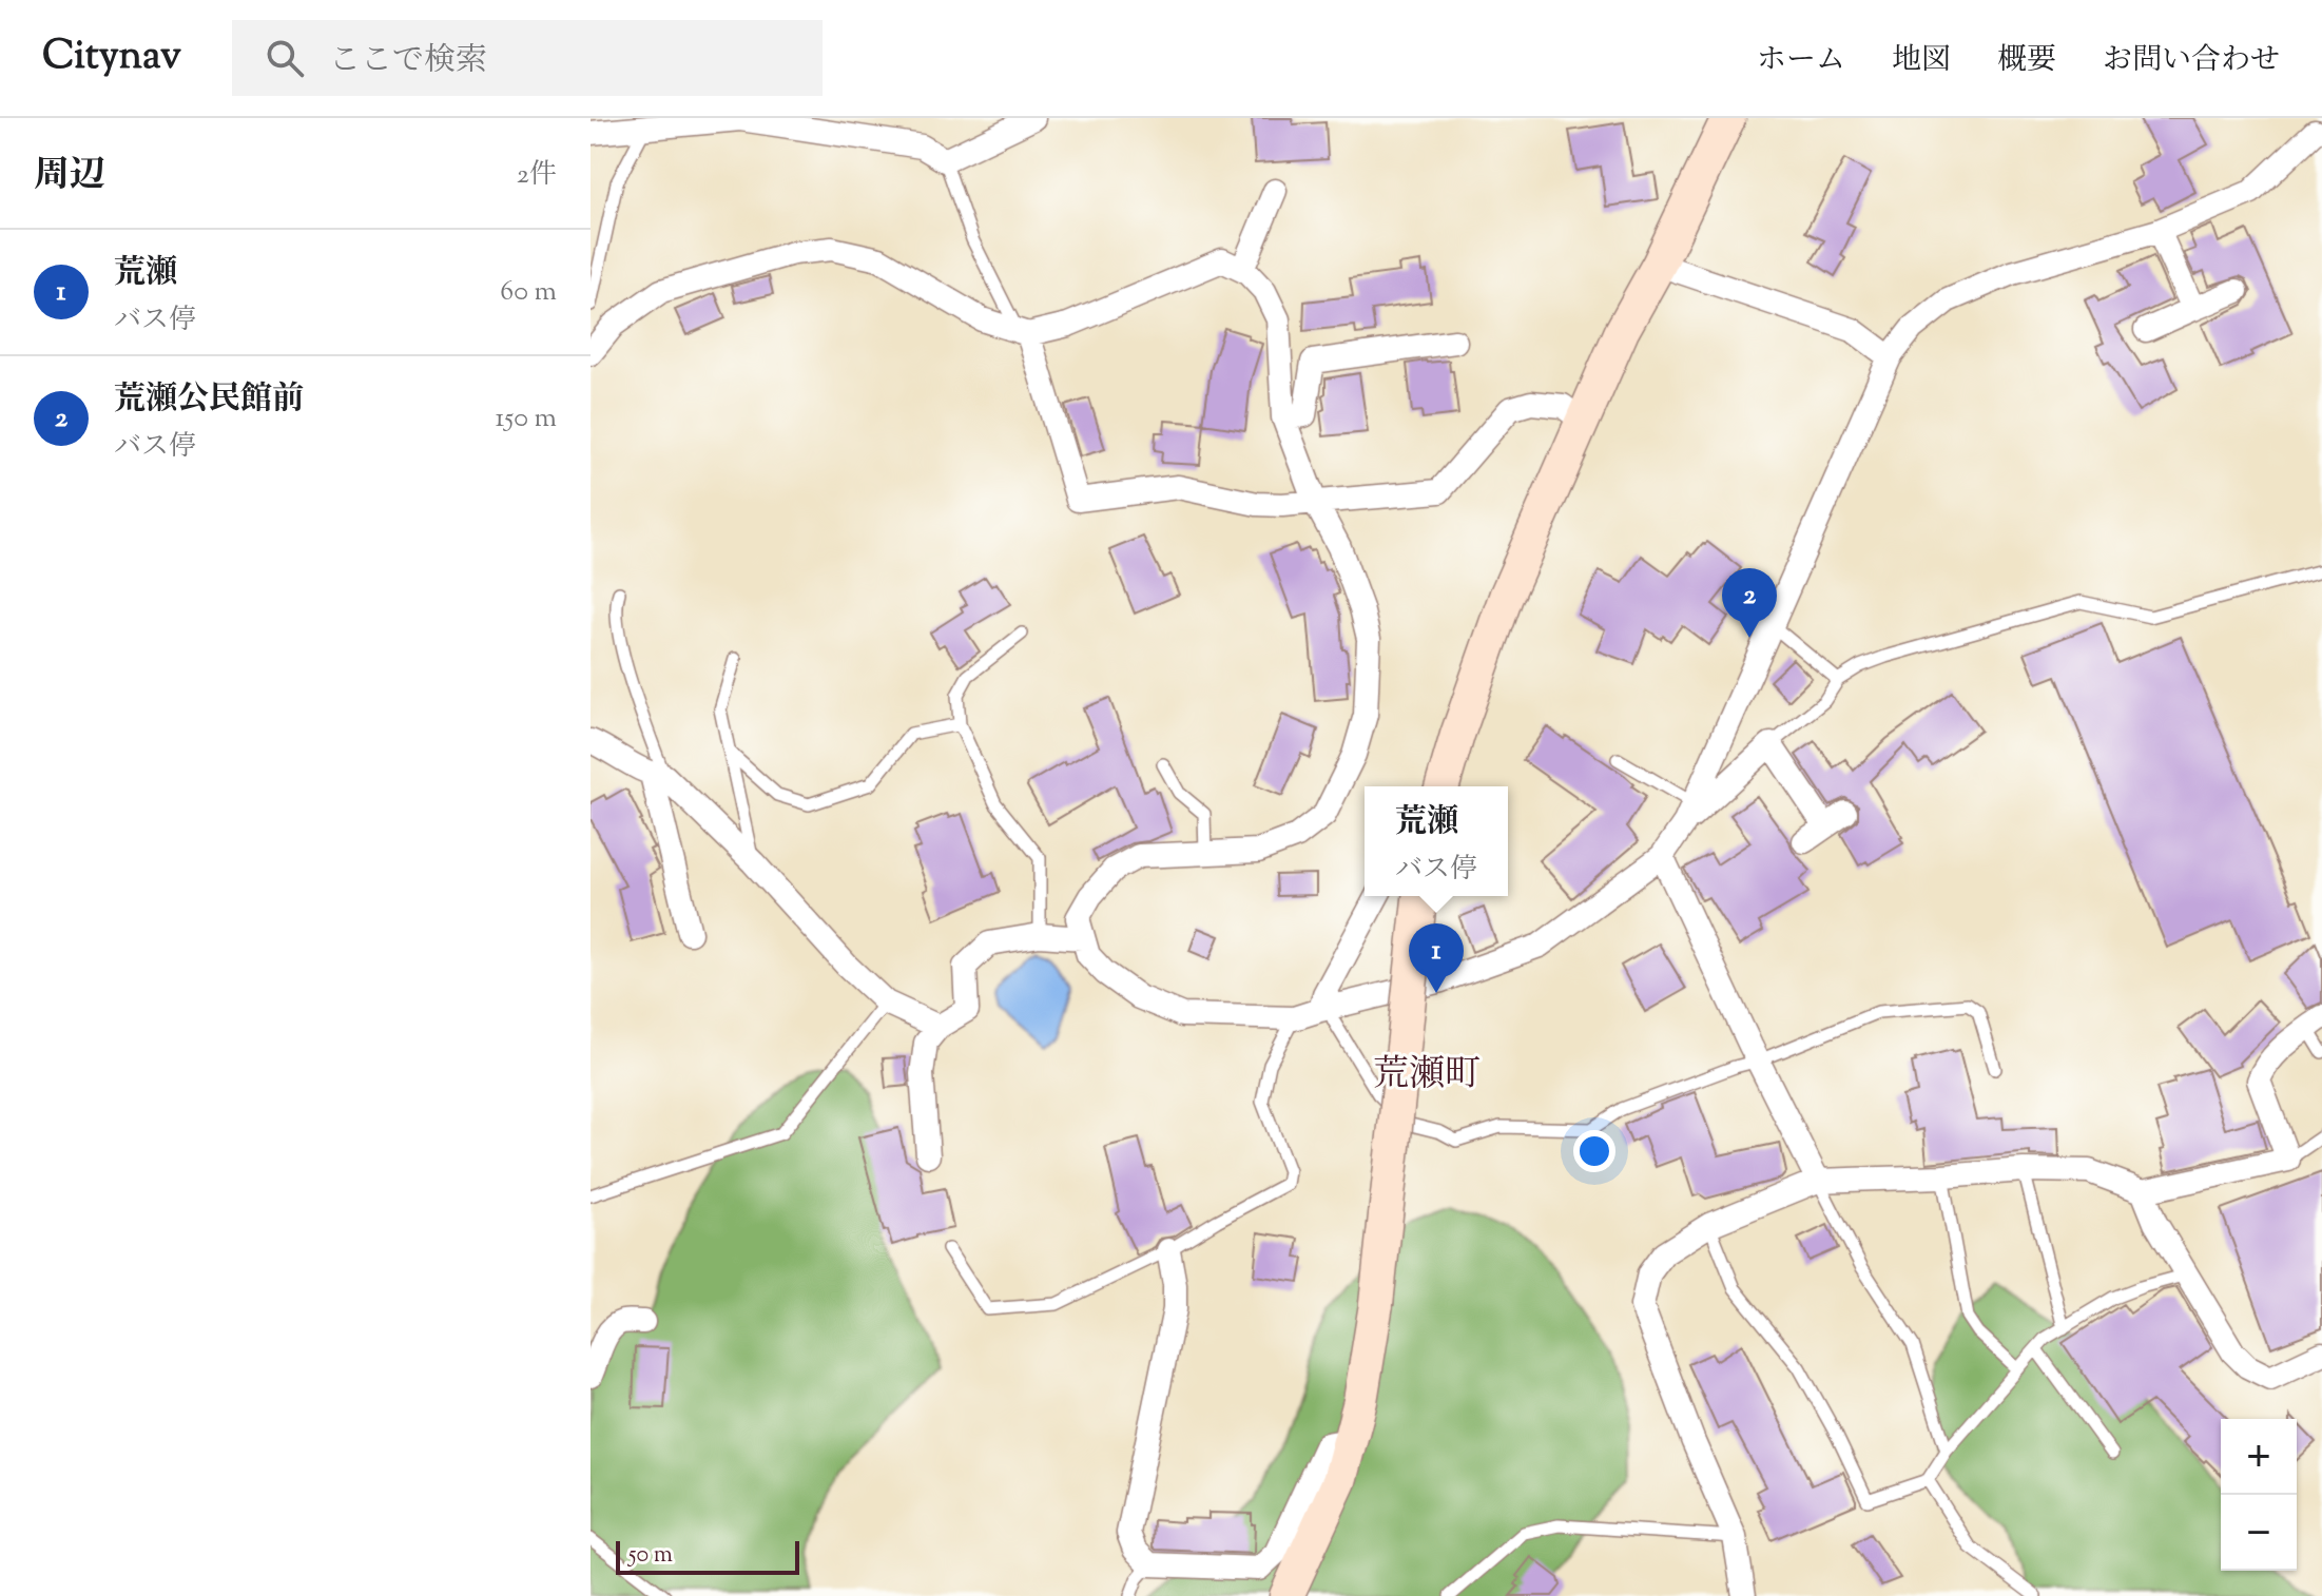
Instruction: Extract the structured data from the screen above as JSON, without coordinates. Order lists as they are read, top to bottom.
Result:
{
  "districts": ["荒瀬町"],
  "scale_bar": "50 m",
  "page": {
    "header": "Citynav",
    "search": "ここで検索",
    "nav": [
      "ホーム",
      "地図",
      "概要",
      "お問い合わせ"
    ],
    "heading": ["周辺", "2件"],
    "list": [
      {
        "mark": "1",
        "name": "荒瀬",
        "note": "バス停",
        "value": "60 m"
      },
      {
        "mark": "2",
        "name": "荒瀬公民館前",
        "note": "バス停",
        "value": "150 m"
      }
    ],
    "pins": ["2", "1"],
    "popup": ["荒瀬", "バス停"],
    "map_buttons": ["+", "−"],
    "scale": "50 m"
  }
}
